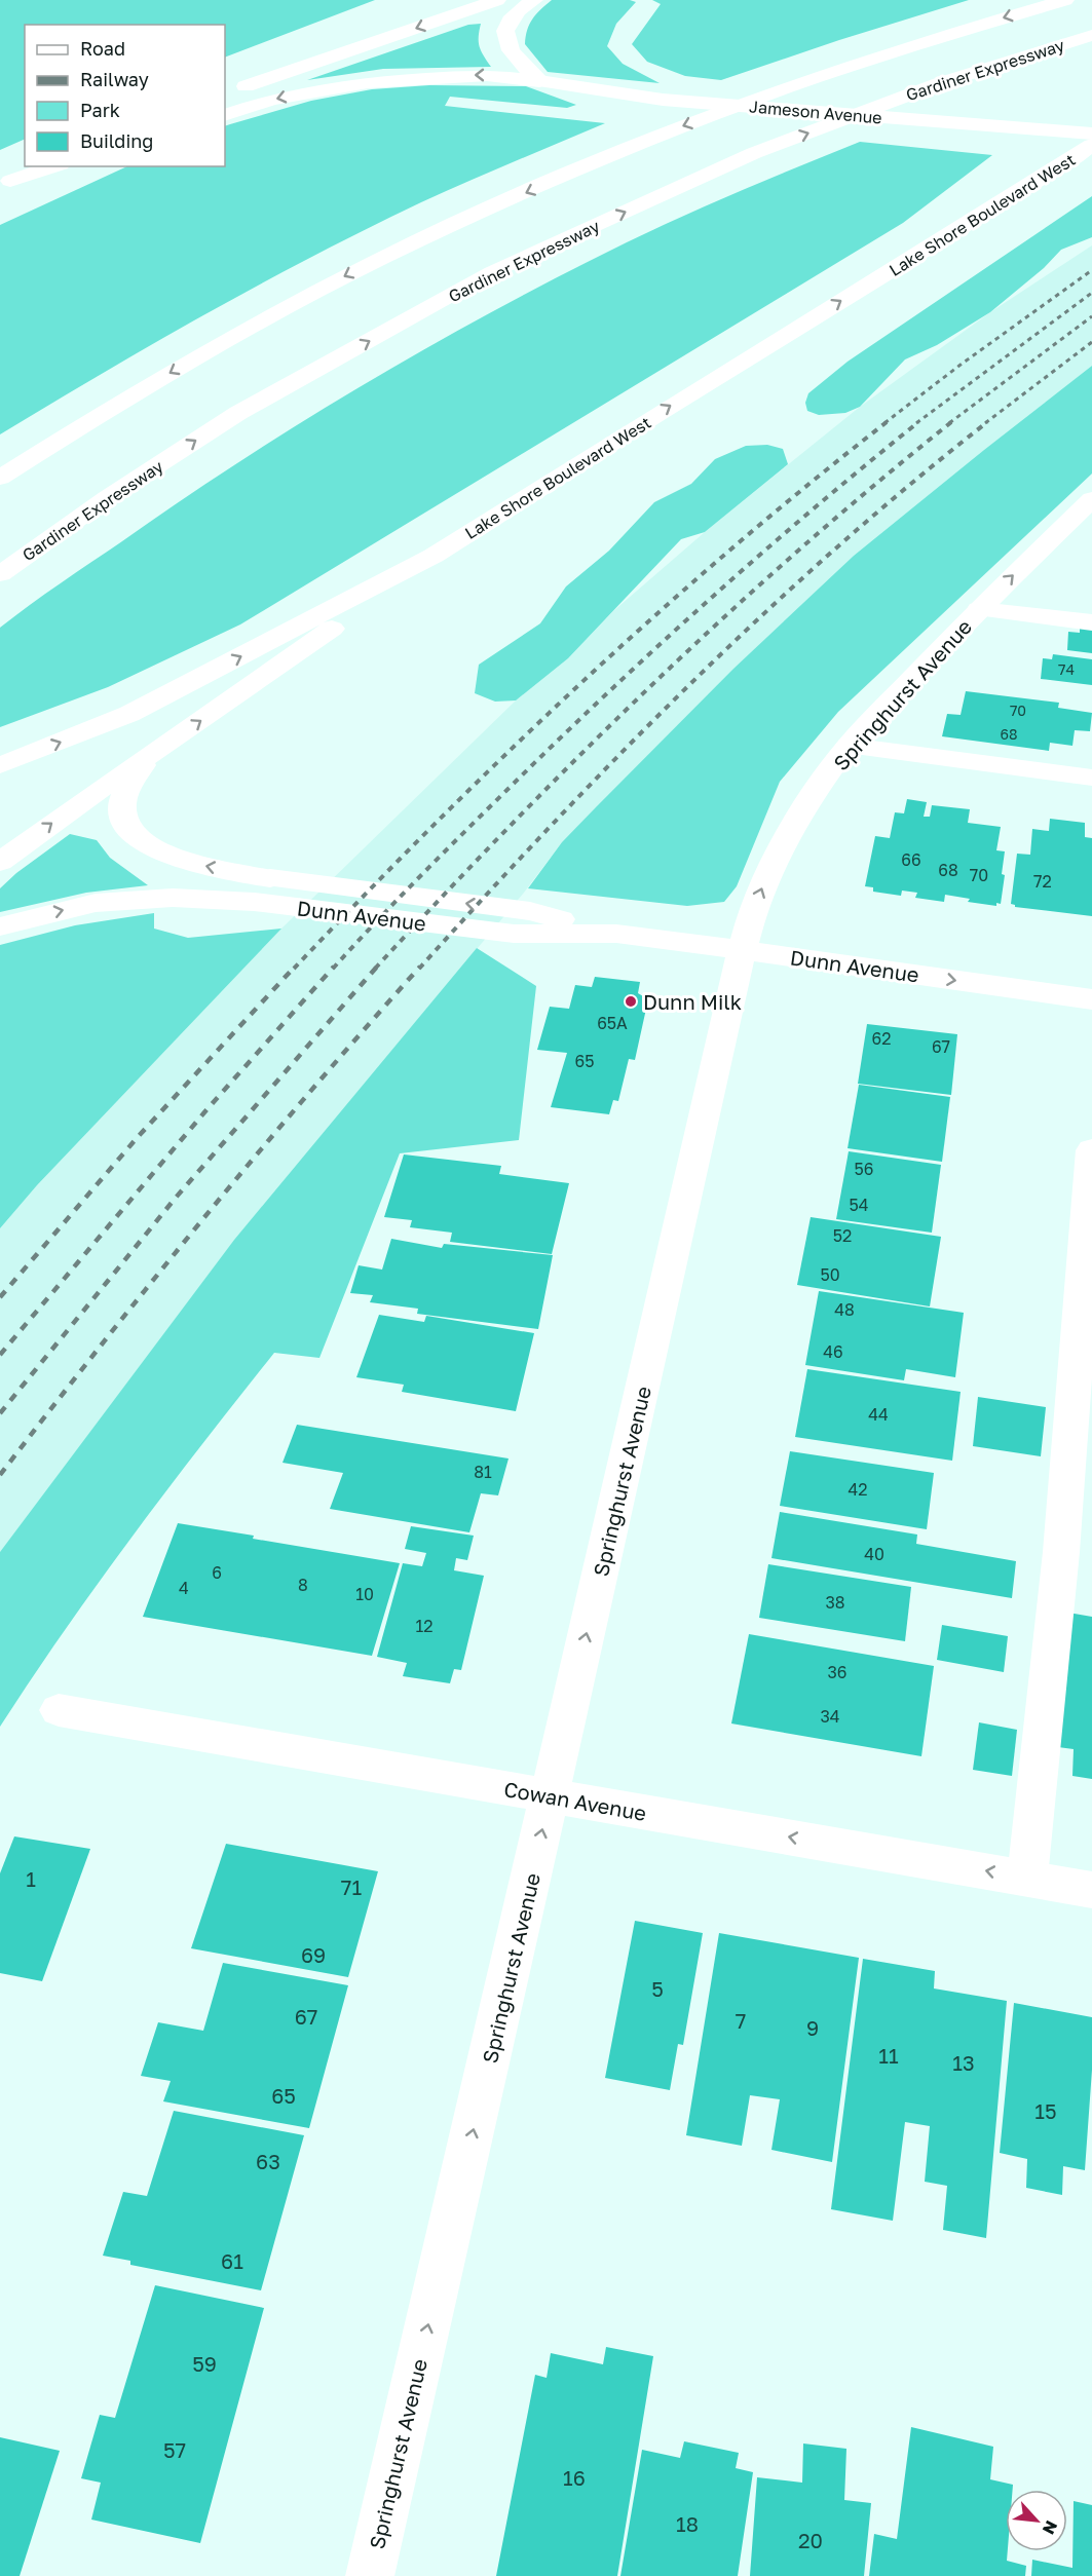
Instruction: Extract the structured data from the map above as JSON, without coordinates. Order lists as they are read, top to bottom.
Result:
{
  "streets": {
    "main road": [
      "Gardiner Expressway",
      "Jameson Avenue",
      "Lake Shore Boulevard West",
      "Springhurst Avenue",
      "Dunn Avenue",
      "Cowan Avenue"
    ]
  },
  "crossings": [
    ["Springhurst Avenue", "Dunn Avenue"],
    ["Springhurst Avenue", "Cowan Avenue"]
  ],
  "one_way": ["Springhurst Avenue", "Cowan Avenue"],
  "places": ["Dunn Milk"],
  "house_numbers": [
    "74",
    "70",
    "68",
    "66",
    "68",
    "70",
    "72",
    "65A",
    "62",
    "67",
    "65",
    "56",
    "54",
    "52",
    "50",
    "48",
    "46",
    "44",
    "81",
    "42",
    "40",
    "6",
    "8",
    "4",
    "10",
    "38",
    "12",
    "36",
    "34",
    "1",
    "71",
    "69",
    "5",
    "67",
    "7",
    "9",
    "11",
    "13",
    "65",
    "15",
    "63",
    "61",
    "59",
    "57",
    "16",
    "18",
    "20"
  ],
  "legend": [
    "Road",
    "Railway",
    "Park",
    "Building"
  ],
  "north": "bottom right"
}
